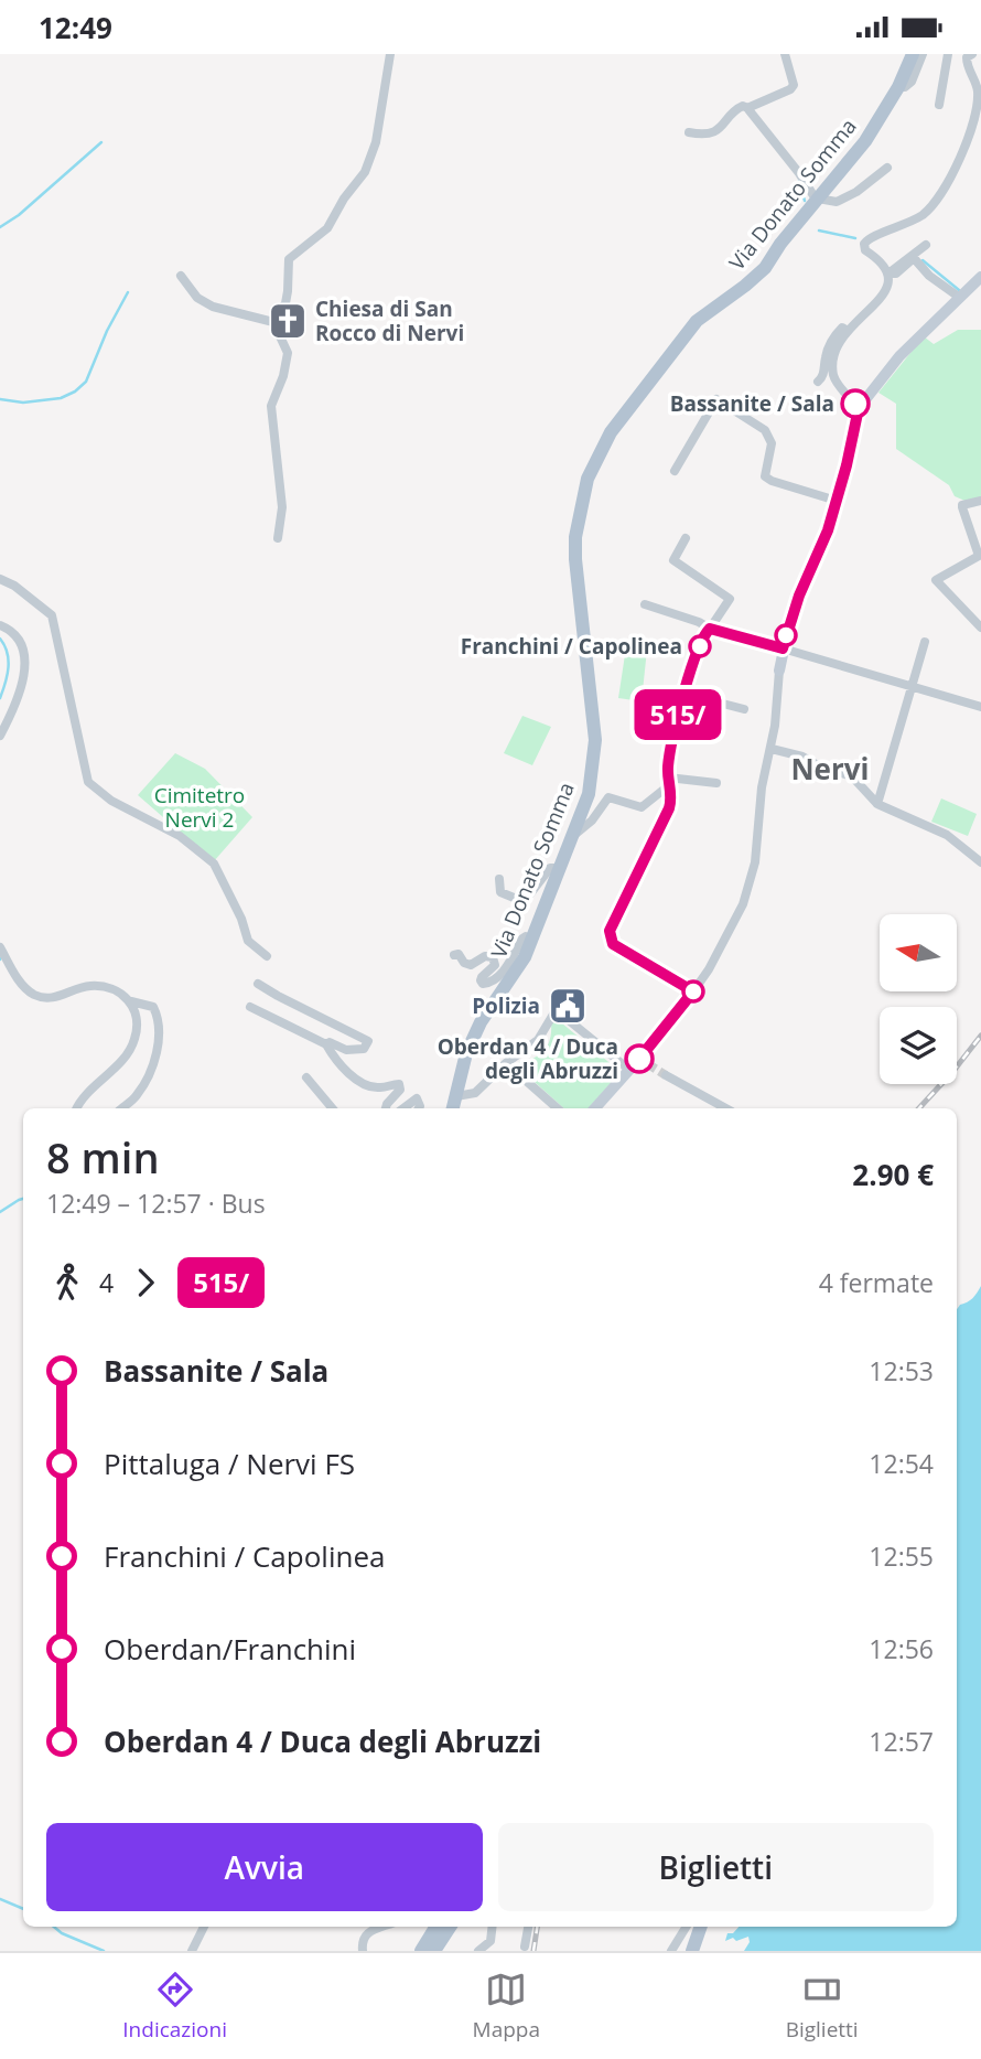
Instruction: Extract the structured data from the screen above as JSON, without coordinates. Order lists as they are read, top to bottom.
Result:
{
  "streets": {
    "main road": ["Via Donato Somma"]
  },
  "districts": ["Nervi"],
  "parks": ["Cimitetro Nervi 2"],
  "places": {
    "church": ["Chiesa di San Rocco di Nervi"],
    "other": ["Bassanite / Sala", "Franchini / Capolinea", "Oberdan 4 / Duca degli Abruzzi"],
    "public building": ["Polizia"]
  },
  "lines": ["bus line 515/"],
  "north": "left",
  "page": {
    "status": "12:49",
    "on_map": "515/",
    "heading": ["8 min", "12:49 – 12:57 · Bus", "2.90 €"],
    "legs": ["4", "515/", "4 fermate"],
    "list": [
      {
        "name": "Bassanite / Sala",
        "value": "12:53"
      },
      {
        "name": "Pittaluga / Nervi FS",
        "value": "12:54"
      },
      {
        "name": "Franchini / Capolinea",
        "value": "12:55"
      },
      {
        "name": "Oberdan/Franchini",
        "value": "12:56"
      },
      {
        "name": "Oberdan 4 / Duca degli Abruzzi",
        "value": "12:57"
      }
    ],
    "buttons": ["Avvia", "Biglietti"],
    "tabs": ["Indicazioni", "Mappa", "Biglietti"]
  }
}
